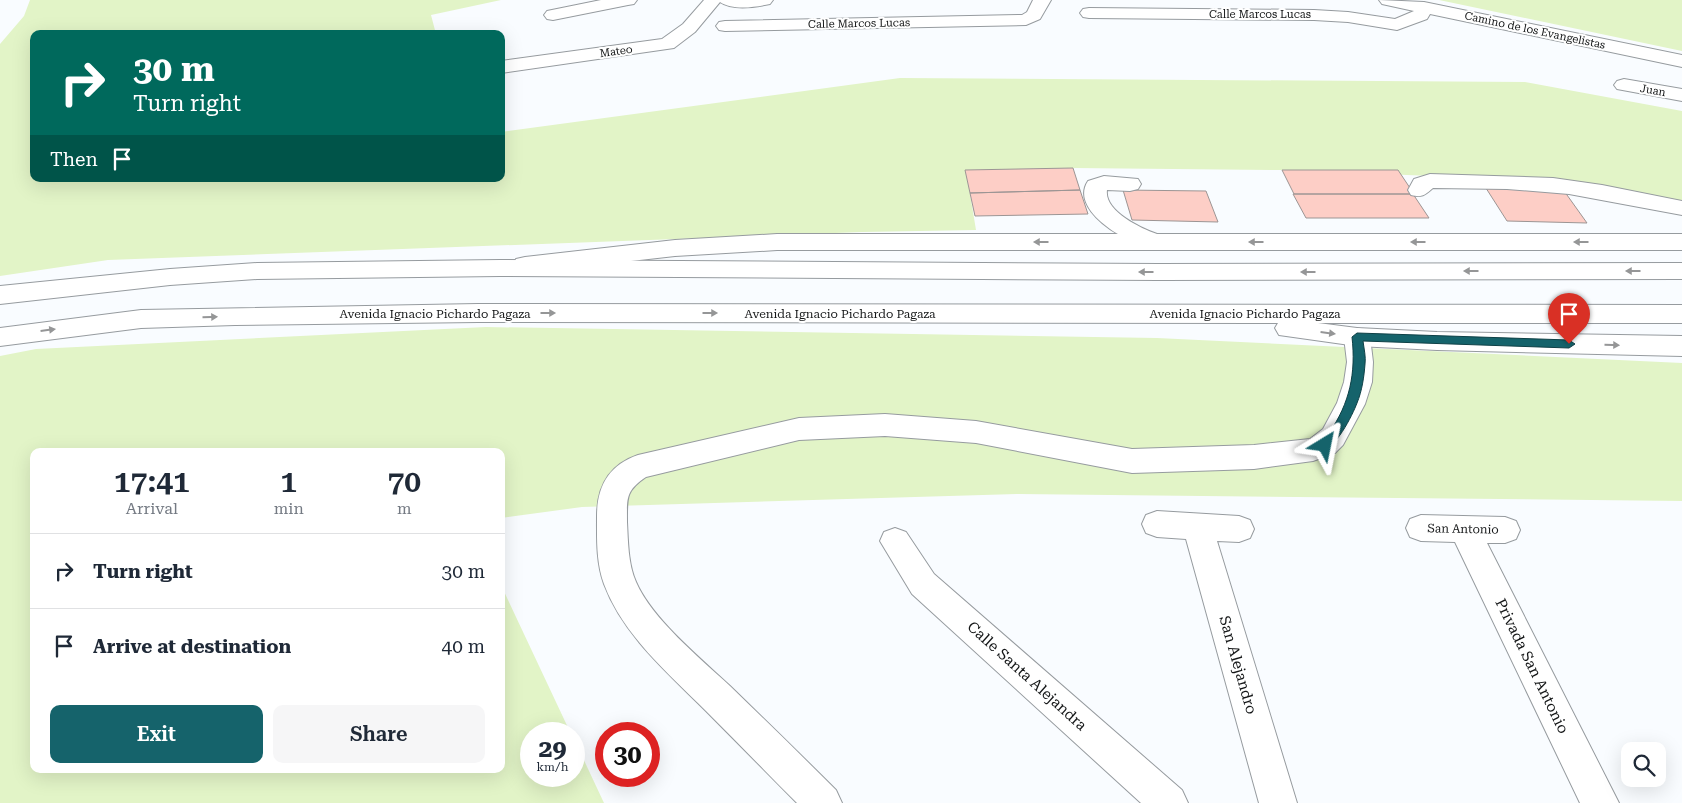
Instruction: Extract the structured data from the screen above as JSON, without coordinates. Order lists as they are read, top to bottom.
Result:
{
  "streets": {
    "street": [
      "Calle Marcos Lucas",
      "Camino de los Evangelistas",
      "Mateo",
      "Juan",
      "Avenida Ignacio Pichardo Pagaza",
      "San Antonio",
      "San Alejandro",
      "Privada San Antonio",
      "Calle Santa Alejandra"
    ]
  },
  "crossings": [
    ["Calle Marcos Lucas", "Camino de los Evangelistas"],
    ["San Antonio", "Privada San Antonio"]
  ],
  "page": {
    "turn": ["30 m", "Turn right"],
    "then": "Then",
    "eta": [
      "17:41",
      "Arrival",
      "1",
      "min",
      "70",
      "m"
    ],
    "list": [
      {
        "name": "Turn right",
        "value": "30 m"
      },
      {
        "name": "Arrive at destination",
        "value": "40 m"
      }
    ],
    "buttons": ["Exit", "Share"],
    "speed": "29 km/h",
    "limit": "30"
  }
}
